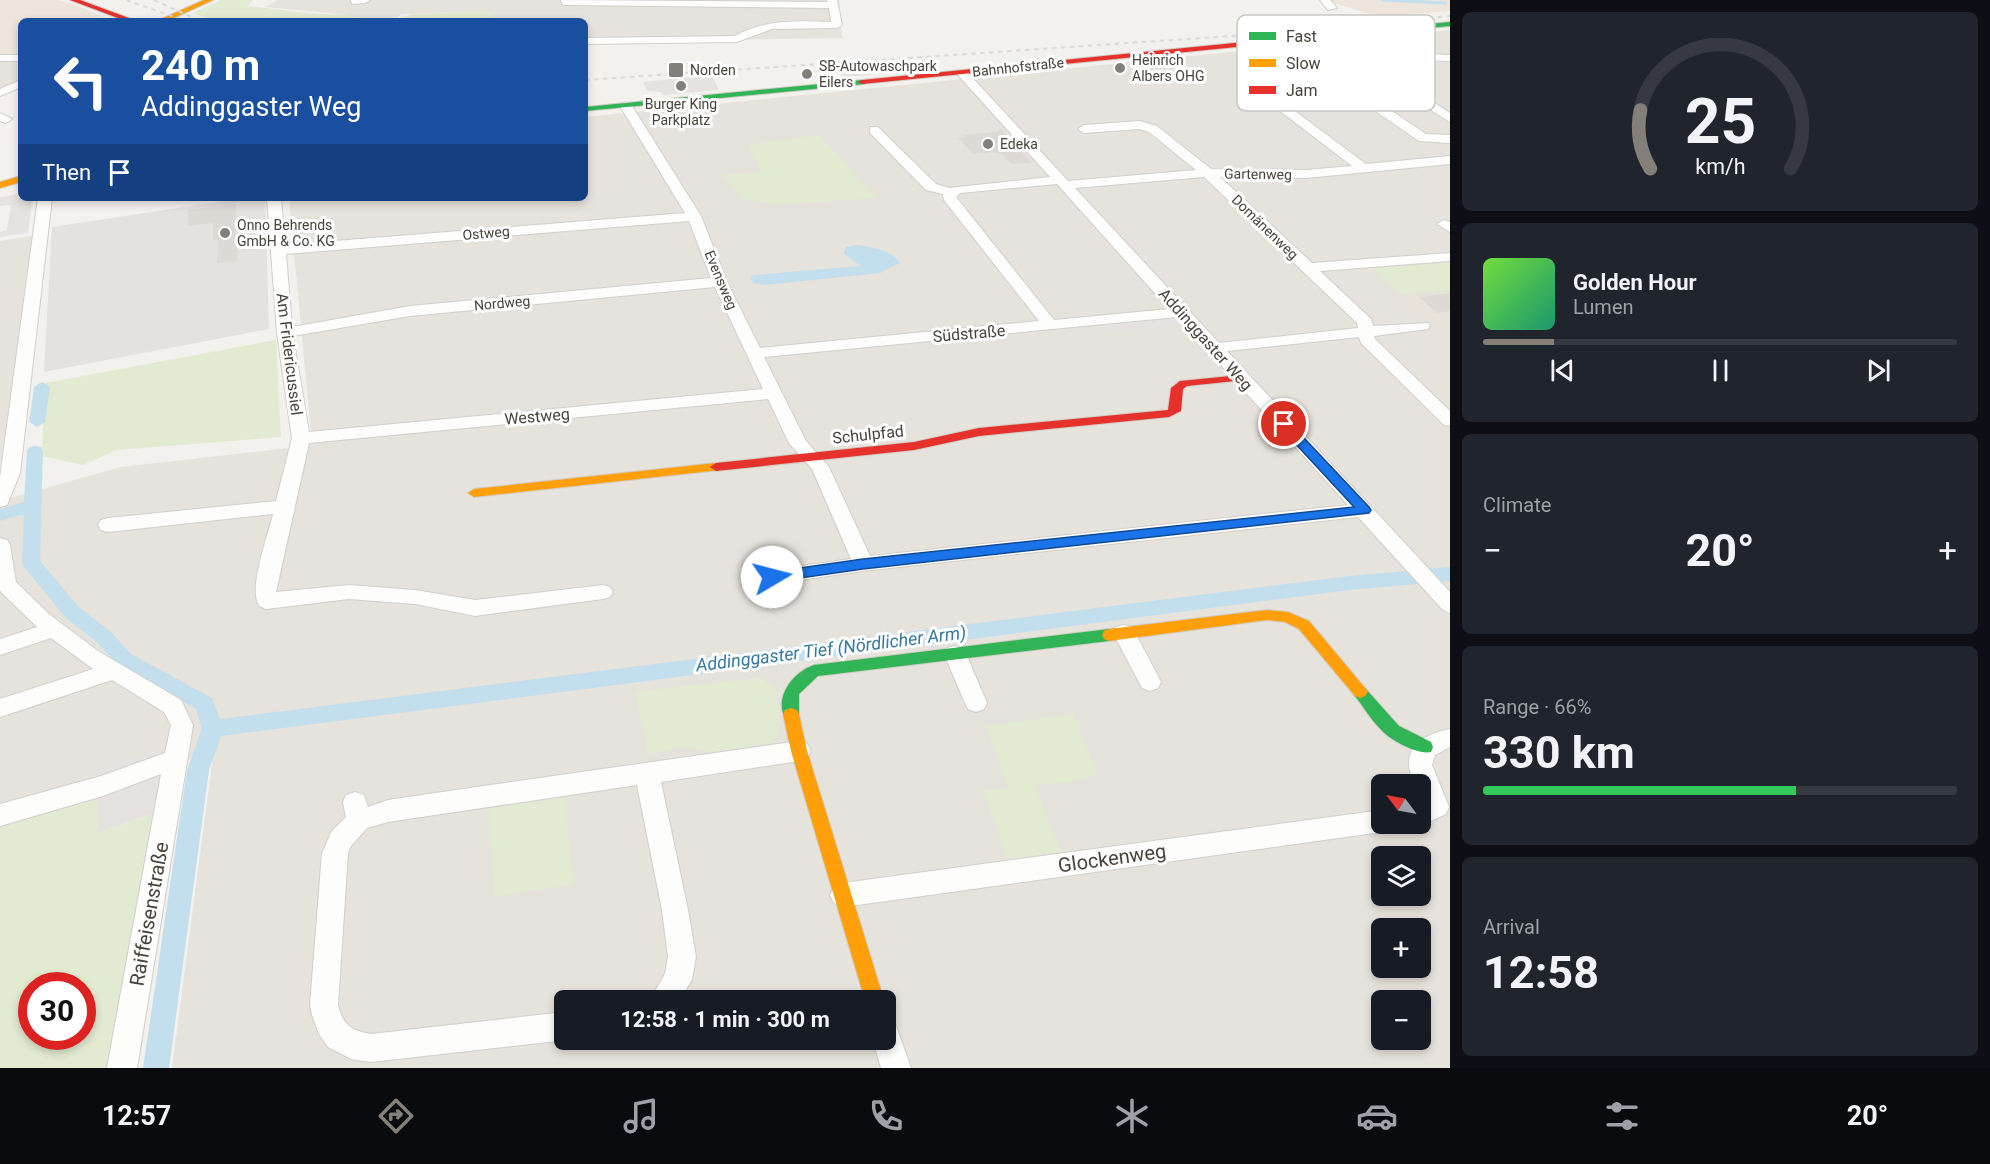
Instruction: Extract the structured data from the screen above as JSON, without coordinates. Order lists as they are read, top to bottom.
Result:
{
  "streets": {
    "street": [
      "Bahnhofstraße",
      "Gartenweg",
      "Domänenweg",
      "Ostweg",
      "Evensweg",
      "Nordweg",
      "Südstraße",
      "Addinggaster Weg",
      "Am Fridericussiel",
      "Westweg",
      "Schulpfad",
      "Glockenweg",
      "Raiffeisenstraße"
    ]
  },
  "crossings": [
    ["Bahnhofstraße", "Evensweg"],
    ["Bahnhofstraße", "Addinggaster Weg"],
    ["Gartenweg", "Domänenweg"],
    ["Gartenweg", "Addinggaster Weg"],
    ["Ostweg", "Evensweg"],
    ["Ostweg", "Am Fridericussiel"],
    ["Evensweg", "Nordweg"],
    ["Evensweg", "Südstraße"],
    ["Evensweg", "Westweg"],
    ["Evensweg", "Schulpfad"],
    ["Nordweg", "Am Fridericussiel"],
    ["Südstraße", "Addinggaster Weg"],
    ["Addinggaster Weg", "Schulpfad"],
    ["Am Fridericussiel", "Westweg"]
  ],
  "water": ["Addinggaster Tief (Nördlicher Arm)"],
  "places": {
    "other": [
      "Heinrich Albers OHG",
      "SB-Autowaschpark Eilers",
      "Burger King Parkplatz",
      "Edeka",
      "Onno Behrends GmbH & Co. KG"
    ],
    "transit": ["Norden"]
  },
  "legend": ["Fast", "Slow", "Jam"],
  "north": "top left",
  "page": {
    "turn": ["240 m", "Addinggaster Weg"],
    "then": "Then",
    "song": ["Golden Hour", "Lumen"],
    "tile": [
      "Climate",
      ["Range · 66%", "330 km"],
      ["Arrival", "12:58"]
    ],
    "heat": ["−", "20°", "+"],
    "map_buttons": ["+", "−"],
    "limit": "30",
    "trip": "12:58 · 1 min · 300 m",
    "tabs": ["12:57", "20°"],
    "gauge": ["25", "km/h"]
  }
}
